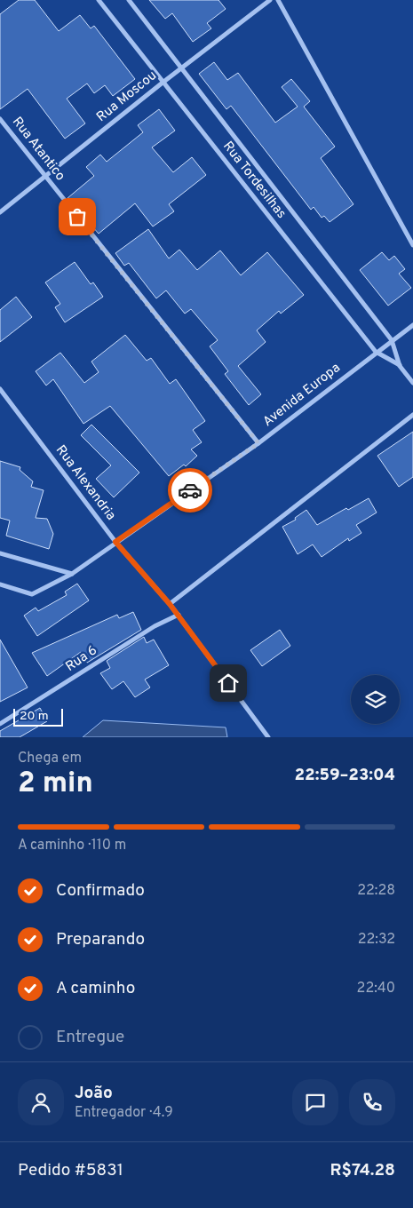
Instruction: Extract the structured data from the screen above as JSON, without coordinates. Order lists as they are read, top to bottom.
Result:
{
  "streets": {
    "street": [
      "Rua Moscou",
      "Rua Atantico",
      "Rua Tordesilhas",
      "Avenida Europa",
      "Rua Alexandria",
      "Rua 6"
    ]
  },
  "crossings": [
    ["Rua Moscou", "Rua Atantico"],
    ["Rua Moscou", "Rua Tordesilhas"],
    ["Rua Atantico", "Avenida Europa"],
    ["Rua Tordesilhas", "Avenida Europa"],
    ["Avenida Europa", "Rua Alexandria"],
    ["Rua Alexandria", "Rua 6"]
  ],
  "scale_bar": "20 m",
  "page": {
    "scale": "20 m",
    "heading": ["2 min", "Chega em", "22:59–23:04"],
    "panel": [
      "João",
      "Entregador · 4.9",
      "Pedido #5831",
      "R$74.28"
    ],
    "bar": "A caminho · 110 m",
    "list": [
      ["Confirmado", "22:28"],
      ["Preparando", "22:32"],
      ["A caminho", "22:40"],
      "Entregue"
    ]
  }
}
